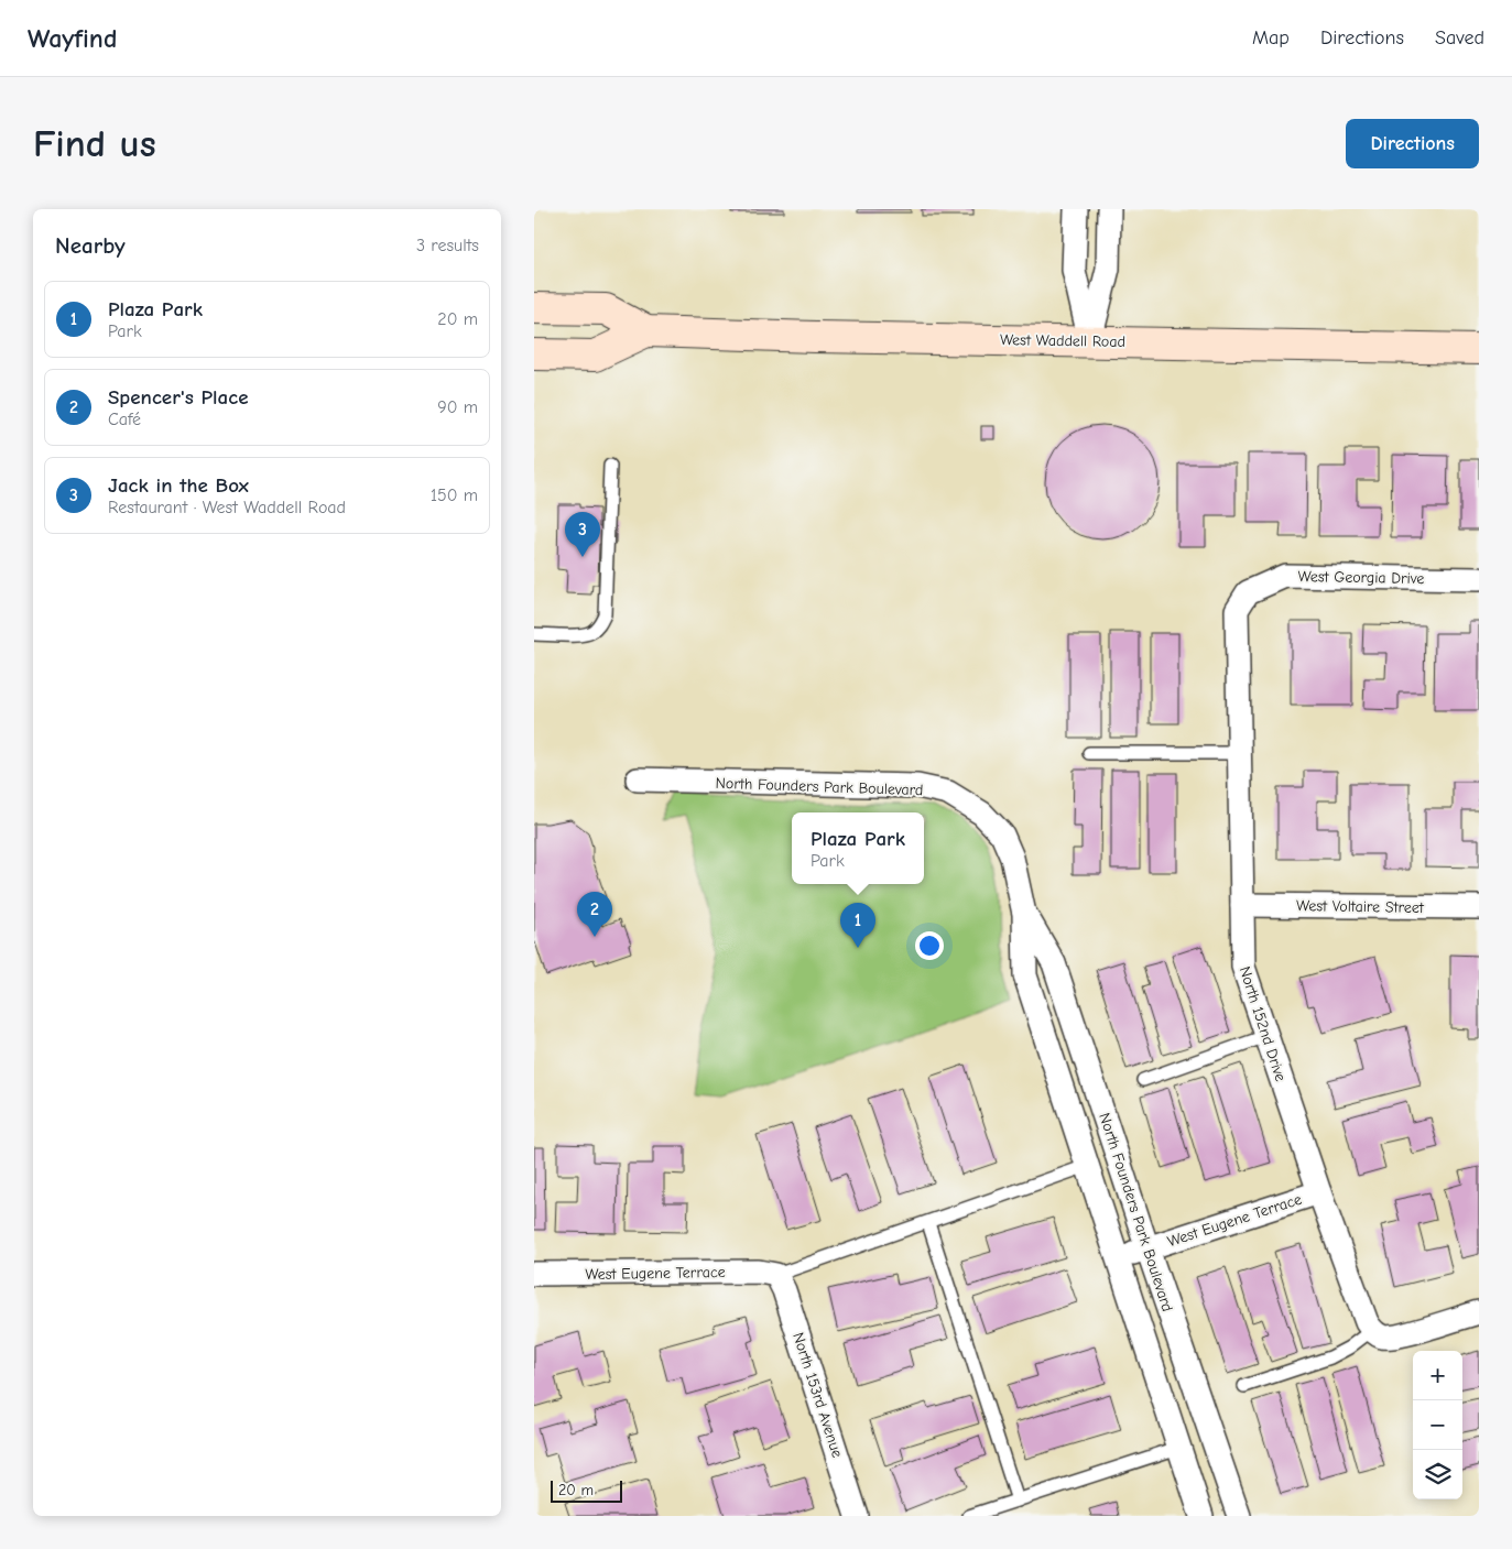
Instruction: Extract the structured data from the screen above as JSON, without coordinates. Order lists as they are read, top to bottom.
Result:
{
  "streets": {
    "main road": ["West Waddell Road"],
    "street": [
      "West Georgia Drive",
      "North Founders Park Boulevard",
      "West Voltaire Street",
      "North 152nd Drive",
      "West Eugene Terrace",
      "North 153rd Avenue"
    ]
  },
  "crossings": [
    ["West Georgia Drive", "North 152nd Drive"],
    ["North Founders Park Boulevard", "West Eugene Terrace"],
    ["West Voltaire Street", "North 152nd Drive"],
    ["North 152nd Drive", "West Eugene Terrace"],
    ["West Eugene Terrace", "North 153rd Avenue"]
  ],
  "scale_bar": "20 m",
  "page": {
    "header": "Wayfind",
    "nav": ["Map", "Directions", "Saved"],
    "buttons": "Directions",
    "title": "Find us",
    "heading": ["Nearby", "3 results"],
    "list": [
      {
        "mark": "1",
        "name": "Plaza Park",
        "note": "Park",
        "value": "20 m"
      },
      {
        "mark": "2",
        "name": "Spencer's Place",
        "note": "Café",
        "value": "90 m"
      },
      {
        "mark": "3",
        "name": "Jack in the Box",
        "note": "Restaurant · West Waddell Road",
        "value": "150 m"
      }
    ],
    "pins": ["3", "2", "1"],
    "popup": ["Plaza Park", "Park"],
    "map_buttons": ["+", "−"],
    "scale": "20 m"
  }
}
